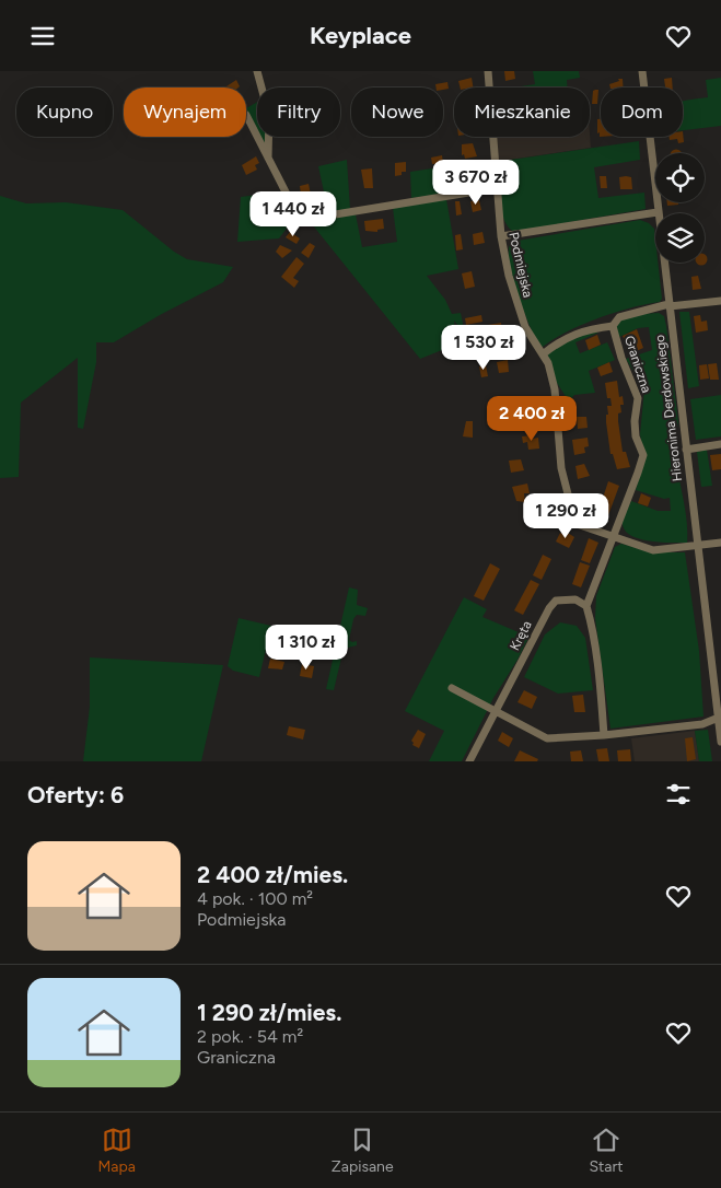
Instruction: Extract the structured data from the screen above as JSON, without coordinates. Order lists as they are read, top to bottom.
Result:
{
  "streets": {
    "street": [
      "Podmiejska",
      "Graniczna",
      "Hieronima Derdowskiego",
      "Kręta"
    ]
  },
  "crossings": [
    ["Podmiejska", "Graniczna"],
    ["Graniczna", "Hieronima Derdowskiego"]
  ],
  "page": {
    "header": "Keyplace",
    "chip": [
      "Kupno",
      "Wynajem",
      "Filtry",
      "Nowe",
      "Mieszkanie",
      "Dom"
    ],
    "price": [
      "3 670 zł",
      "1 440 zł",
      "1 530 zł",
      "2 400 zł",
      "1 290 zł",
      "1 310 zł"
    ],
    "heading": "Oferty: 6",
    "list": [
      {
        "name": "2 400 zł/mies.",
        "note": "4 pok. · 100 m² · Podmiejska"
      },
      {
        "name": "1 290 zł/mies.",
        "note": "2 pok. · 54 m² · Graniczna"
      }
    ],
    "tabs": ["Mapa", "Zapisane", "Start"]
  }
}
